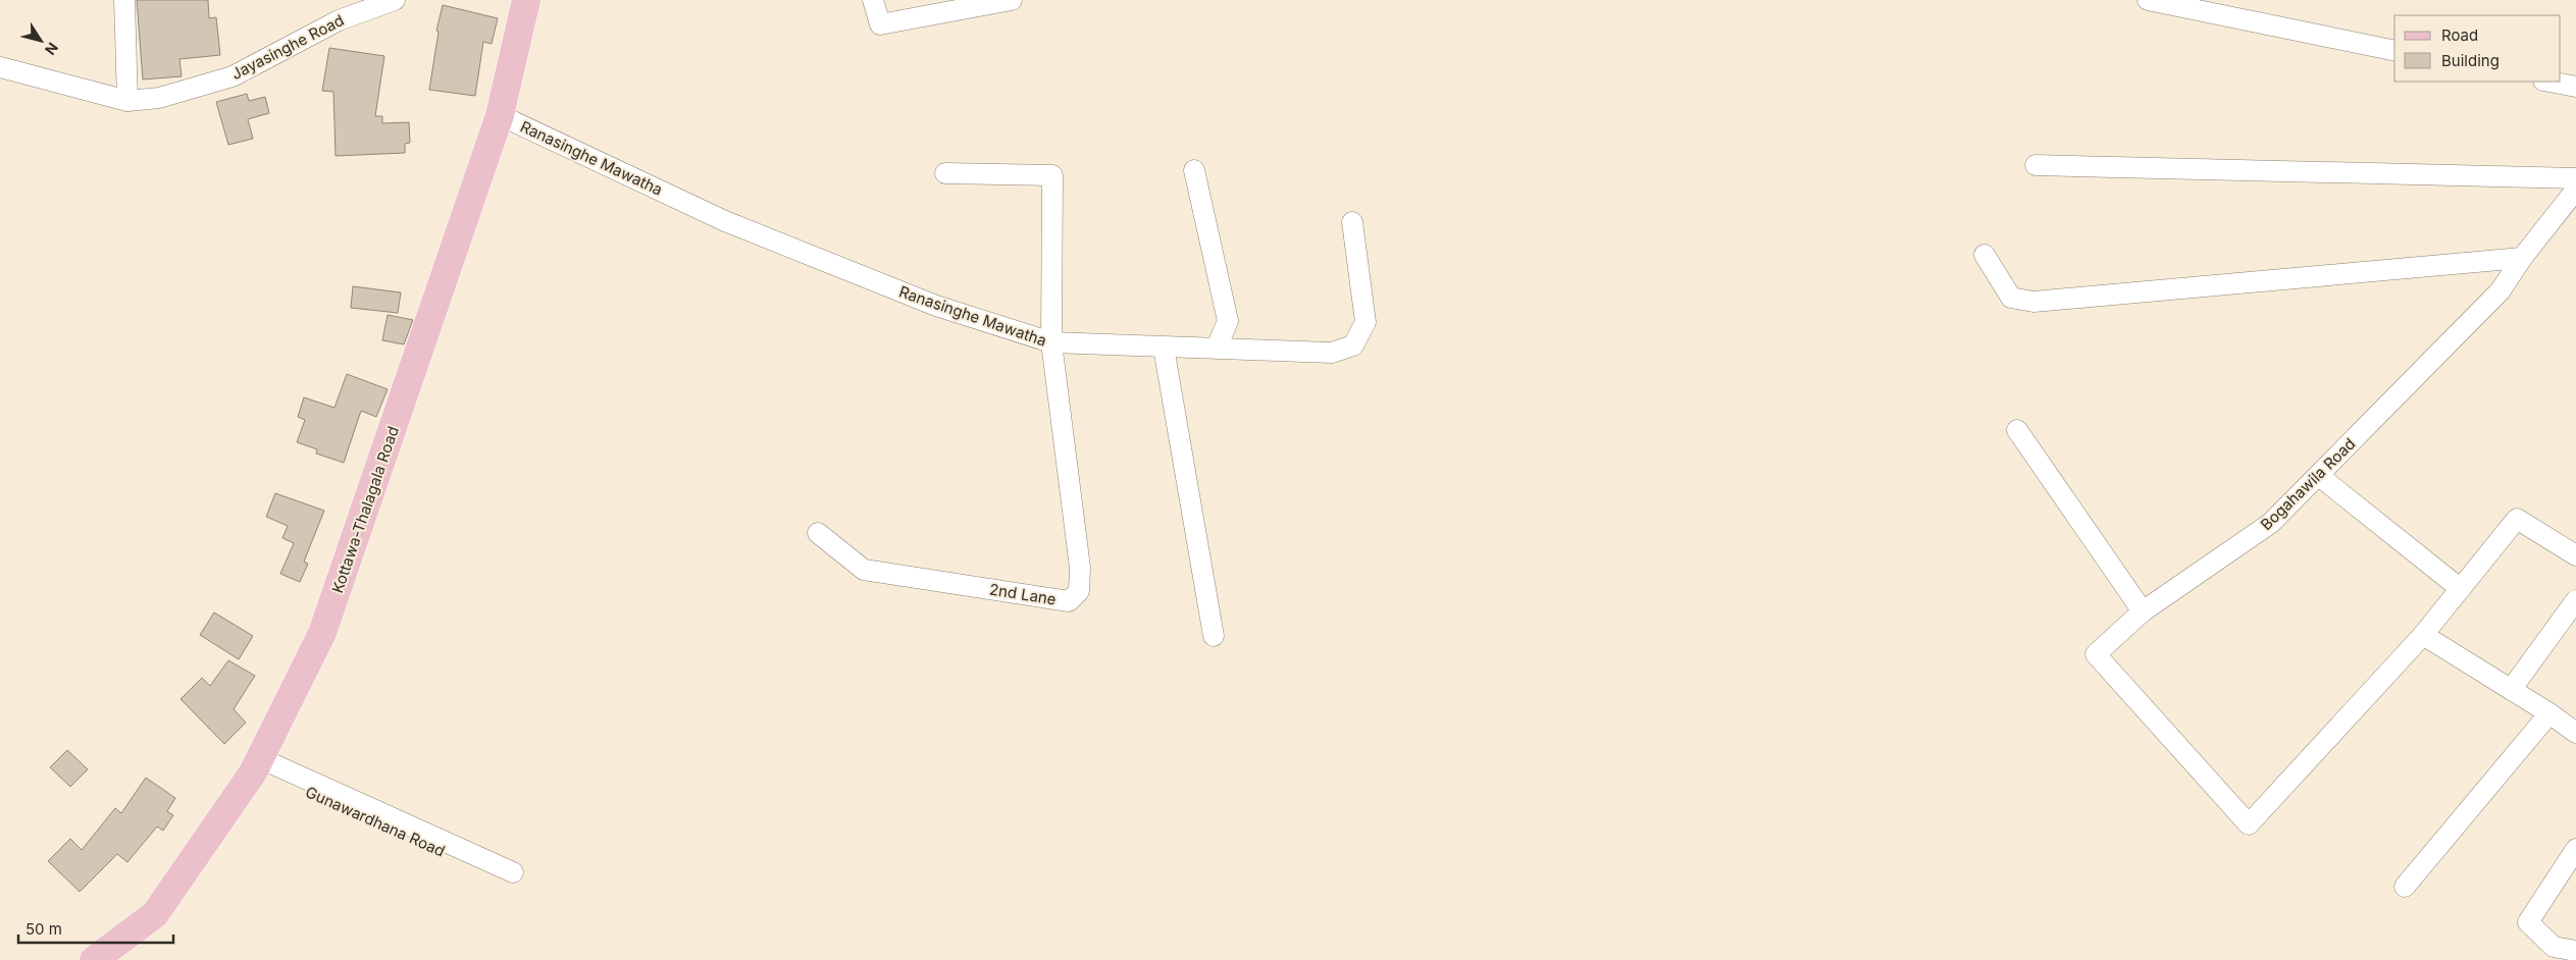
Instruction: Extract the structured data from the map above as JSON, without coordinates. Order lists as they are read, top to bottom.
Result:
{
  "streets": {
    "main road": ["Kottawa-Thalagala Road"],
    "street": [
      "Jayasinghe Road",
      "Ranasinghe Mawatha",
      "Bogahawila Road",
      "2nd Lane"
    ]
  },
  "crossings": [
    ["Ranasinghe Mawatha", "Kottawa-Thalagala Road"],
    ["Ranasinghe Mawatha", "2nd Lane"]
  ],
  "legend": ["Road", "Building"],
  "scale_bar": "50 m",
  "north": "bottom right"
}
